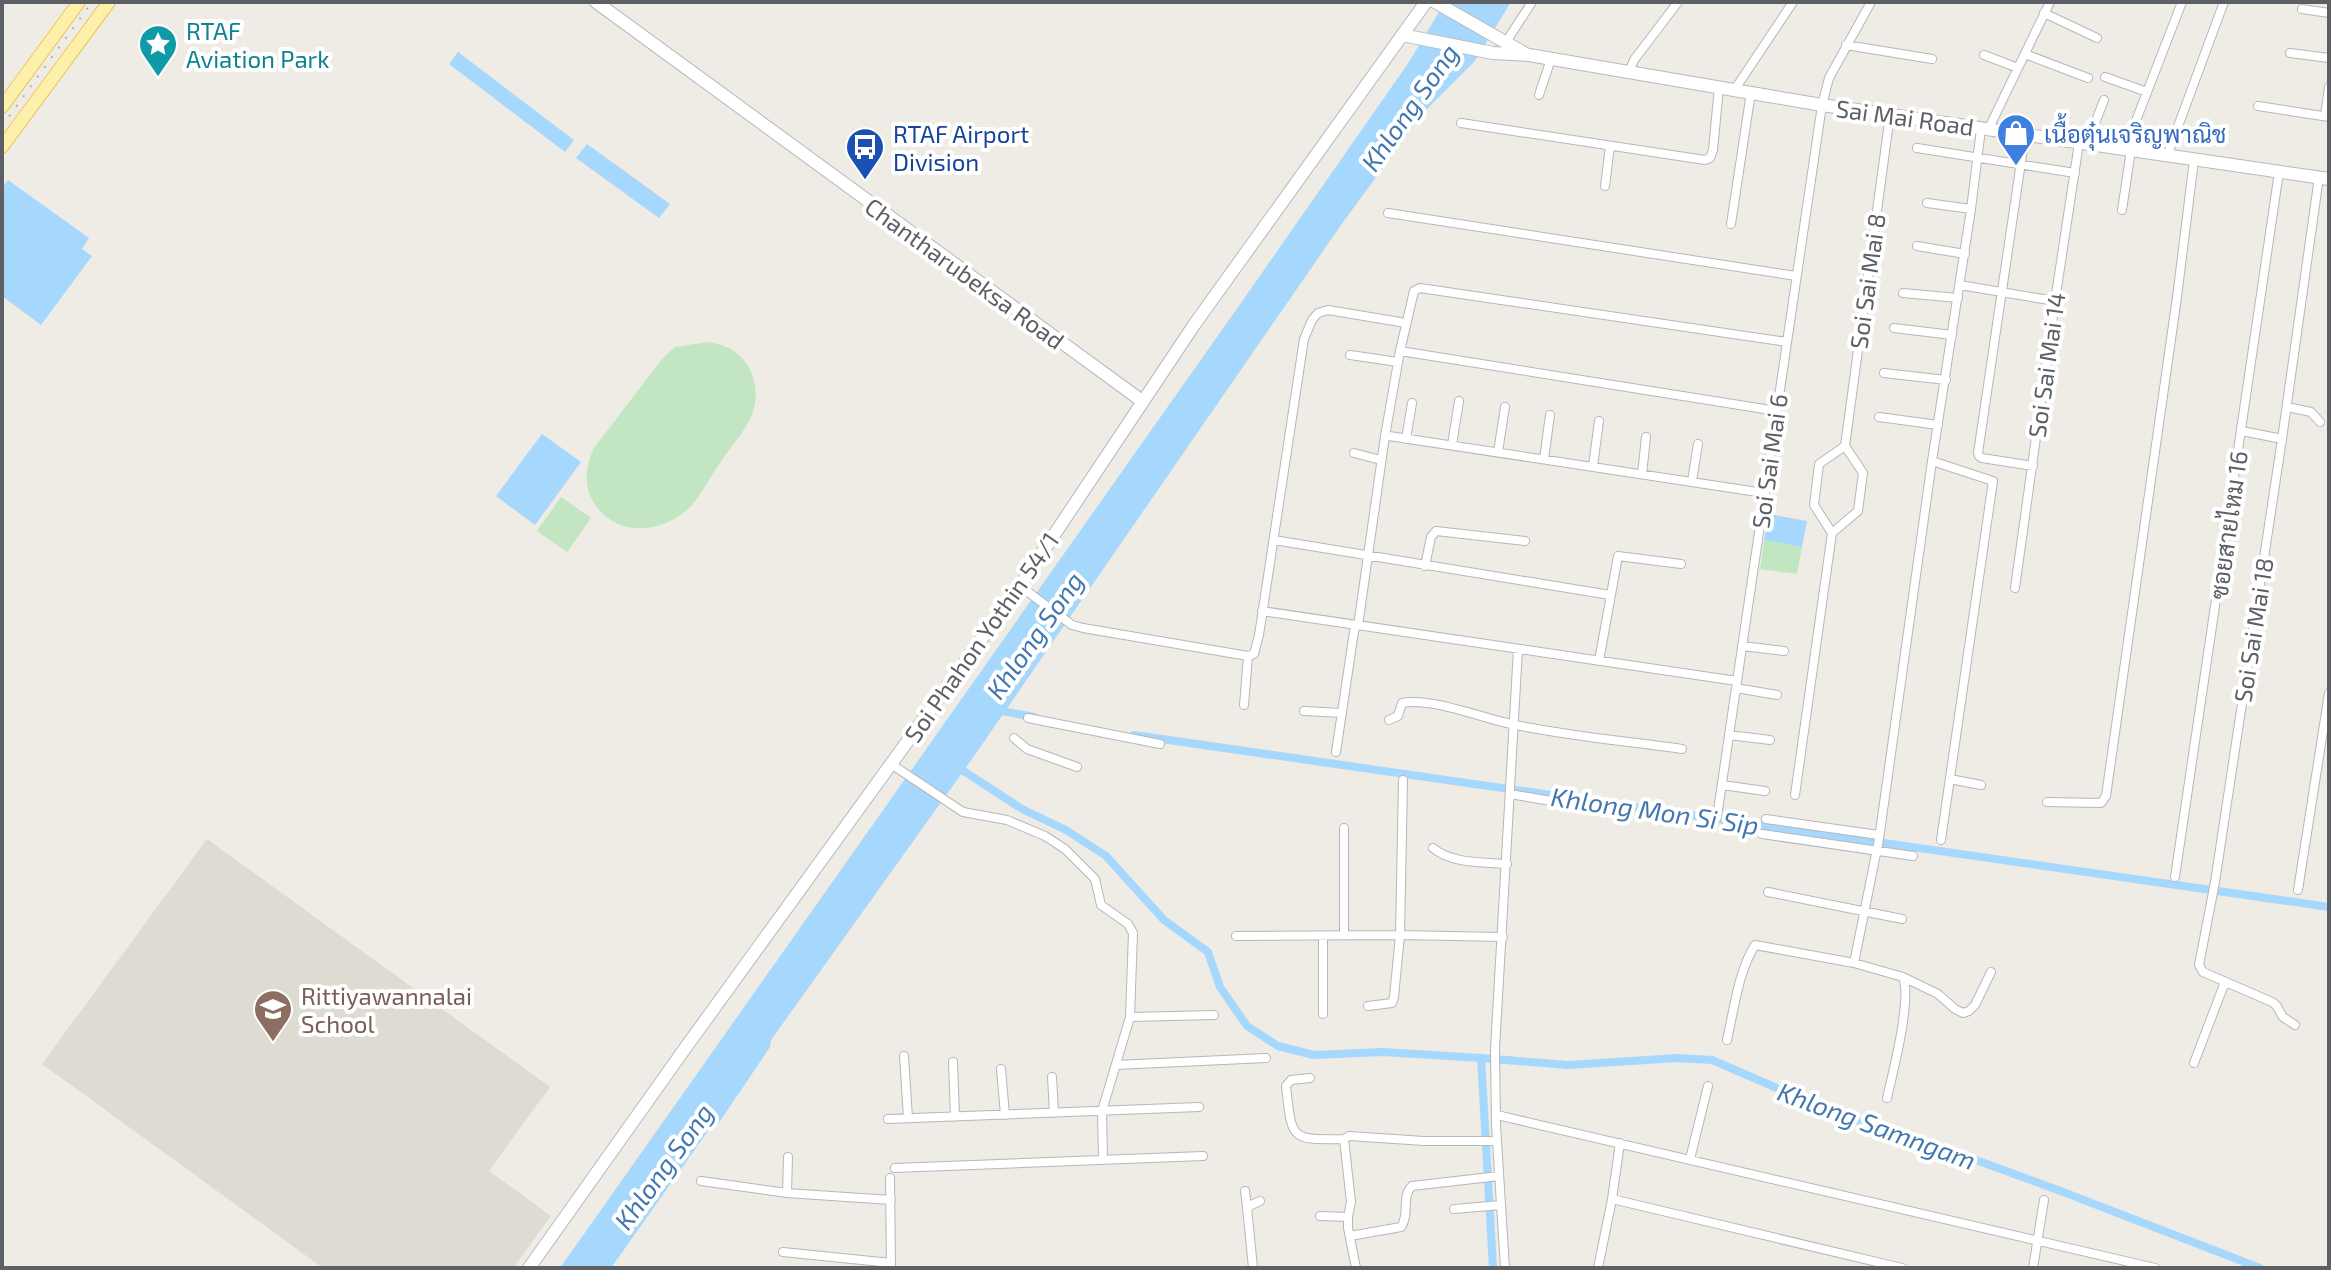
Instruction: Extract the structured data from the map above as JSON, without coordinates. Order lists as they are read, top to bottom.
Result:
{
  "streets": {
    "main road": ["Sai Mai Road", "Chantharubeksa Road", "Soi Phahon Yothin 54/1"],
    "street": [
      "Soi Sai Mai 8",
      "Soi Sai Mai 14",
      "Soi Sai Mai 6",
      "ซอยสายไหม 16",
      "Soi Sai Mai 18"
    ]
  },
  "crossings": [
    ["Sai Mai Road", "Soi Sai Mai 8"],
    ["Sai Mai Road", "Soi Sai Mai 14"],
    ["Sai Mai Road", "Soi Sai Mai 6"],
    ["Sai Mai Road", "ซอยสายไหม 16"],
    ["Sai Mai Road", "Soi Sai Mai 18"],
    ["Sai Mai Road", "Soi Phahon Yothin 54/1"],
    ["Chantharubeksa Road", "Soi Phahon Yothin 54/1"]
  ],
  "water": ["Khlong Song", "Khlong Mon Si Sip", "Khlong Samngam"],
  "places": {
    "place": ["RTAF Aviation Park"],
    "shop": ["เนื้อตุ๋นเจริญพาณิช"],
    "bus stop": ["RTAF Airport Division"],
    "school or university": ["Rittiyawannalai School"]
  }
}
